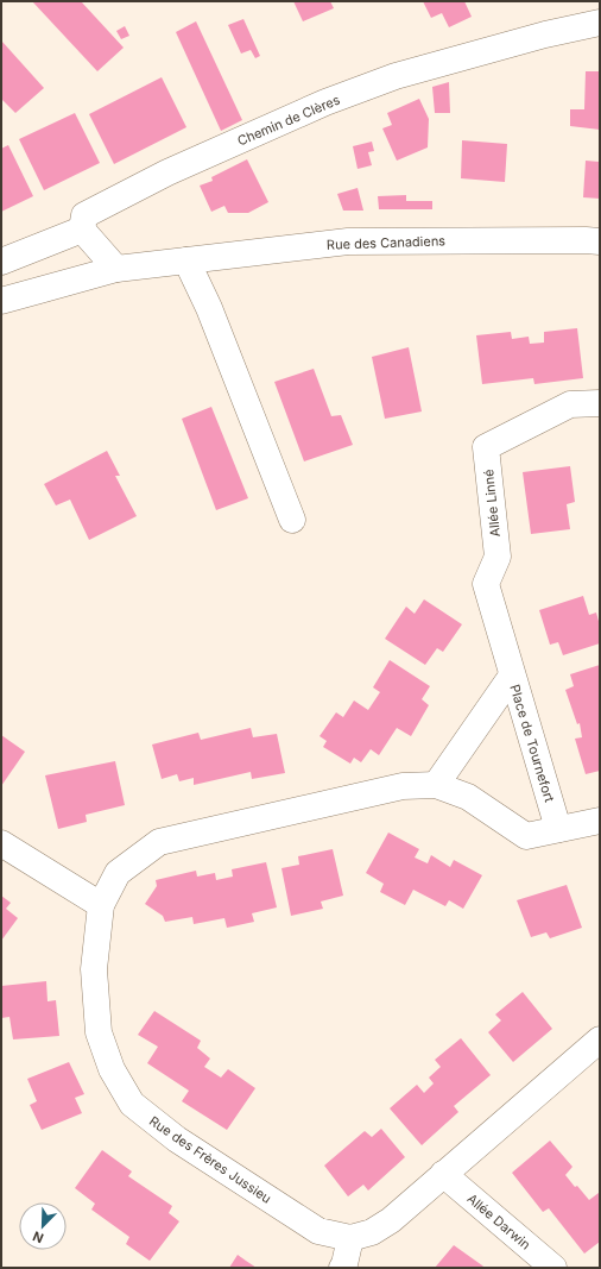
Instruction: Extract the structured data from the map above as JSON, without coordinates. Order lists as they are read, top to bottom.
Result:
{
  "streets": {
    "street": [
      "Chemin de Clères",
      "Rue des Canadiens",
      "Allée Linné",
      "Place de Tournefort",
      "Rue des Frères Jussieu",
      "Allée Darwin"
    ]
  },
  "crossings": [
    ["Allée Linné", "Place de Tournefort"],
    ["Place de Tournefort", "Rue des Frères Jussieu"],
    ["Rue des Frères Jussieu", "Allée Darwin"]
  ],
  "north": "bottom left"
}
